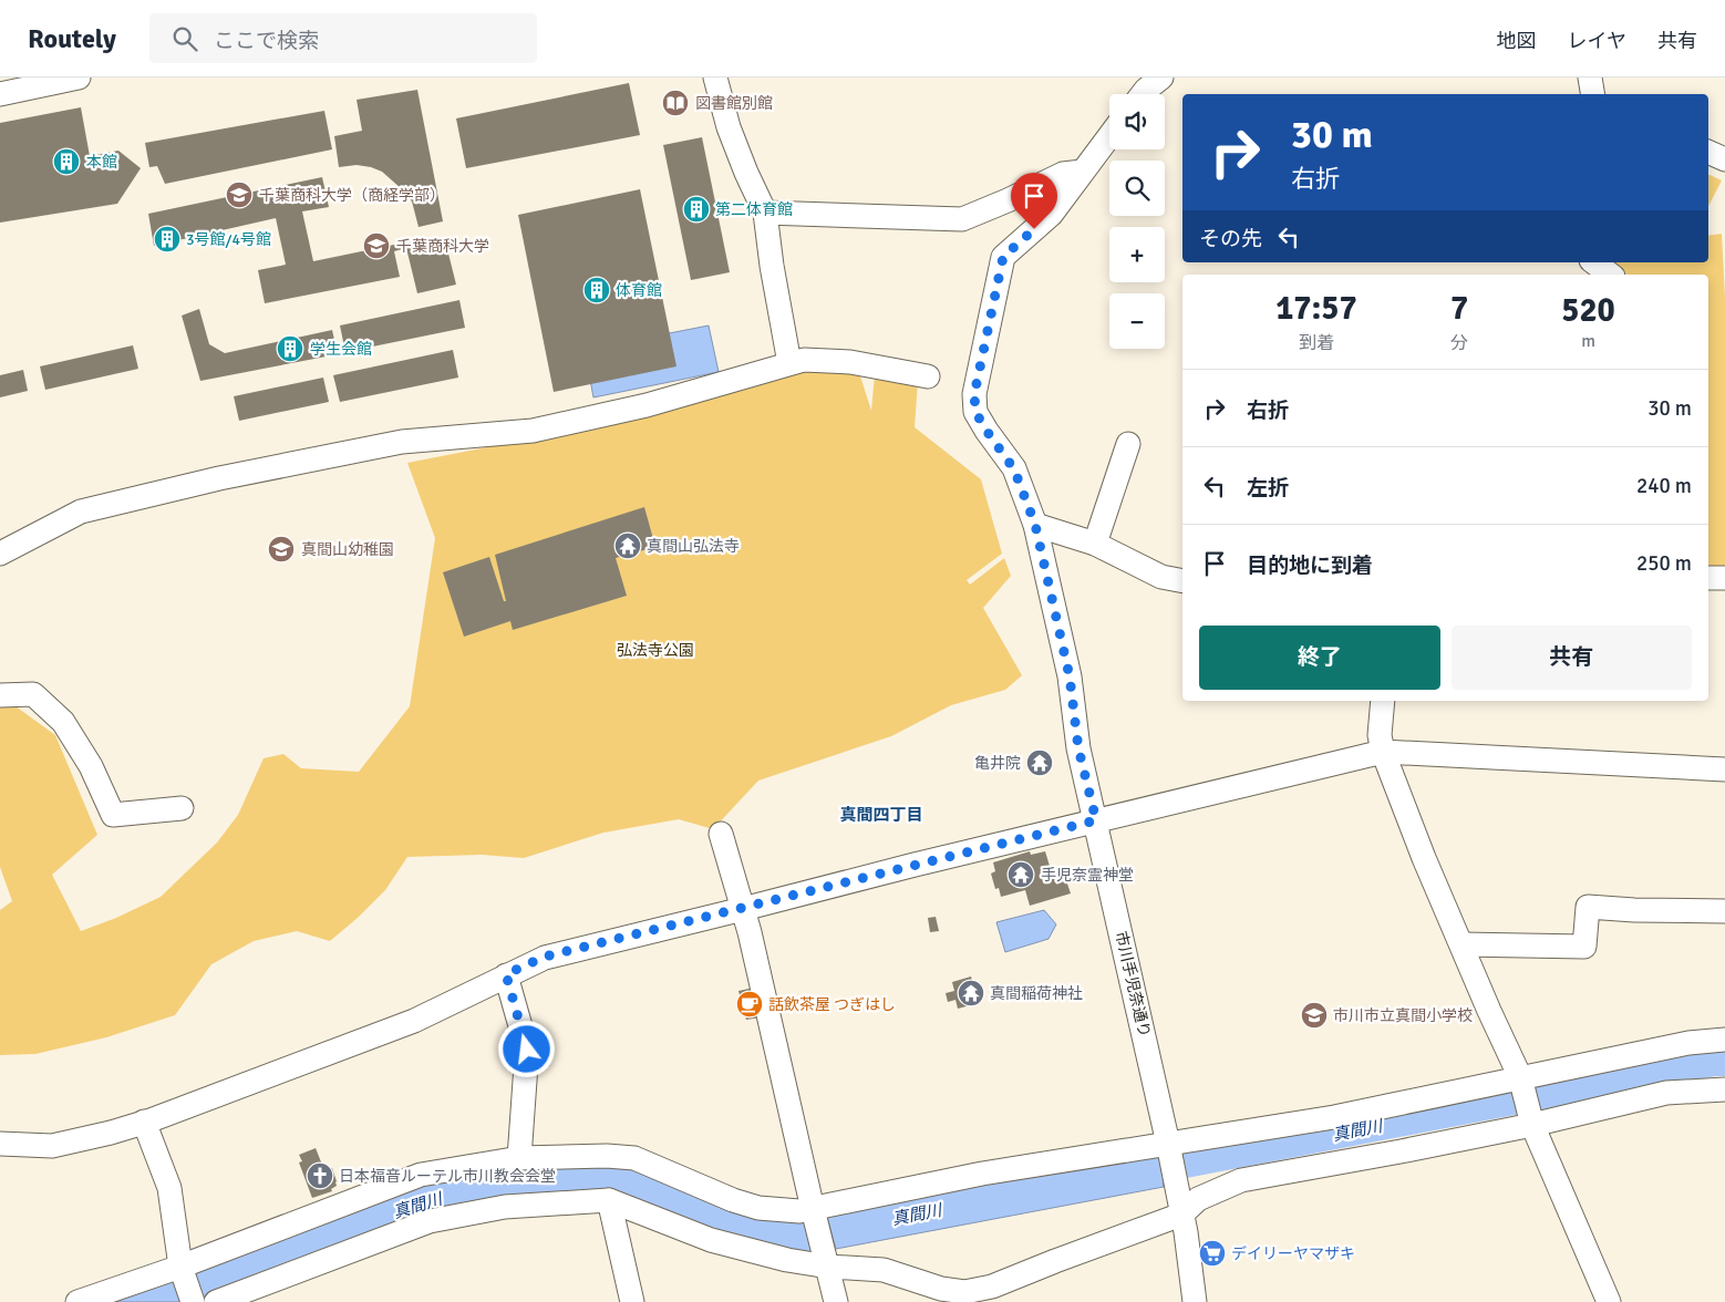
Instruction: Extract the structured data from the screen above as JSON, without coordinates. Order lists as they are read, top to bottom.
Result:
{
  "streets": {
    "street": ["市川手児奈通り"]
  },
  "districts": ["真間四丁目"],
  "water": ["真間川"],
  "parks": ["弘法寺公園"],
  "places": {
    "library": ["図書館別館"],
    "building": [
      "本館",
      "第二体育館",
      "3号館/4号館",
      "体育館",
      "学生会館"
    ],
    "school or university": [
      "千葉商科大学（商経学部）",
      "千葉商科大学",
      "真間山幼稚園",
      "市川市立真間小学校"
    ],
    "temple": [
      "真間山弘法寺",
      "亀井院",
      "手児奈霊神堂",
      "真間稲荷神社"
    ],
    "cafe": ["話飲茶屋 つぎはし"],
    "church": ["日本福音ルーテル市川教会会堂"],
    "supermarket": ["デイリーヤマザキ"]
  },
  "page": {
    "header": "Routely",
    "search": "ここで検索",
    "nav": ["地図", "レイヤ", "共有"],
    "map_buttons": ["+", "−"],
    "turn": ["30 m", "右折"],
    "then": "その先",
    "eta": [
      "17:57",
      "到着",
      "7",
      "分",
      "520",
      "m"
    ],
    "list": [
      {
        "name": "右折",
        "value": "30 m"
      },
      {
        "name": "左折",
        "value": "240 m"
      },
      {
        "name": "目的地に到着",
        "value": "250 m"
      }
    ],
    "buttons": ["終了", "共有"]
  }
}
